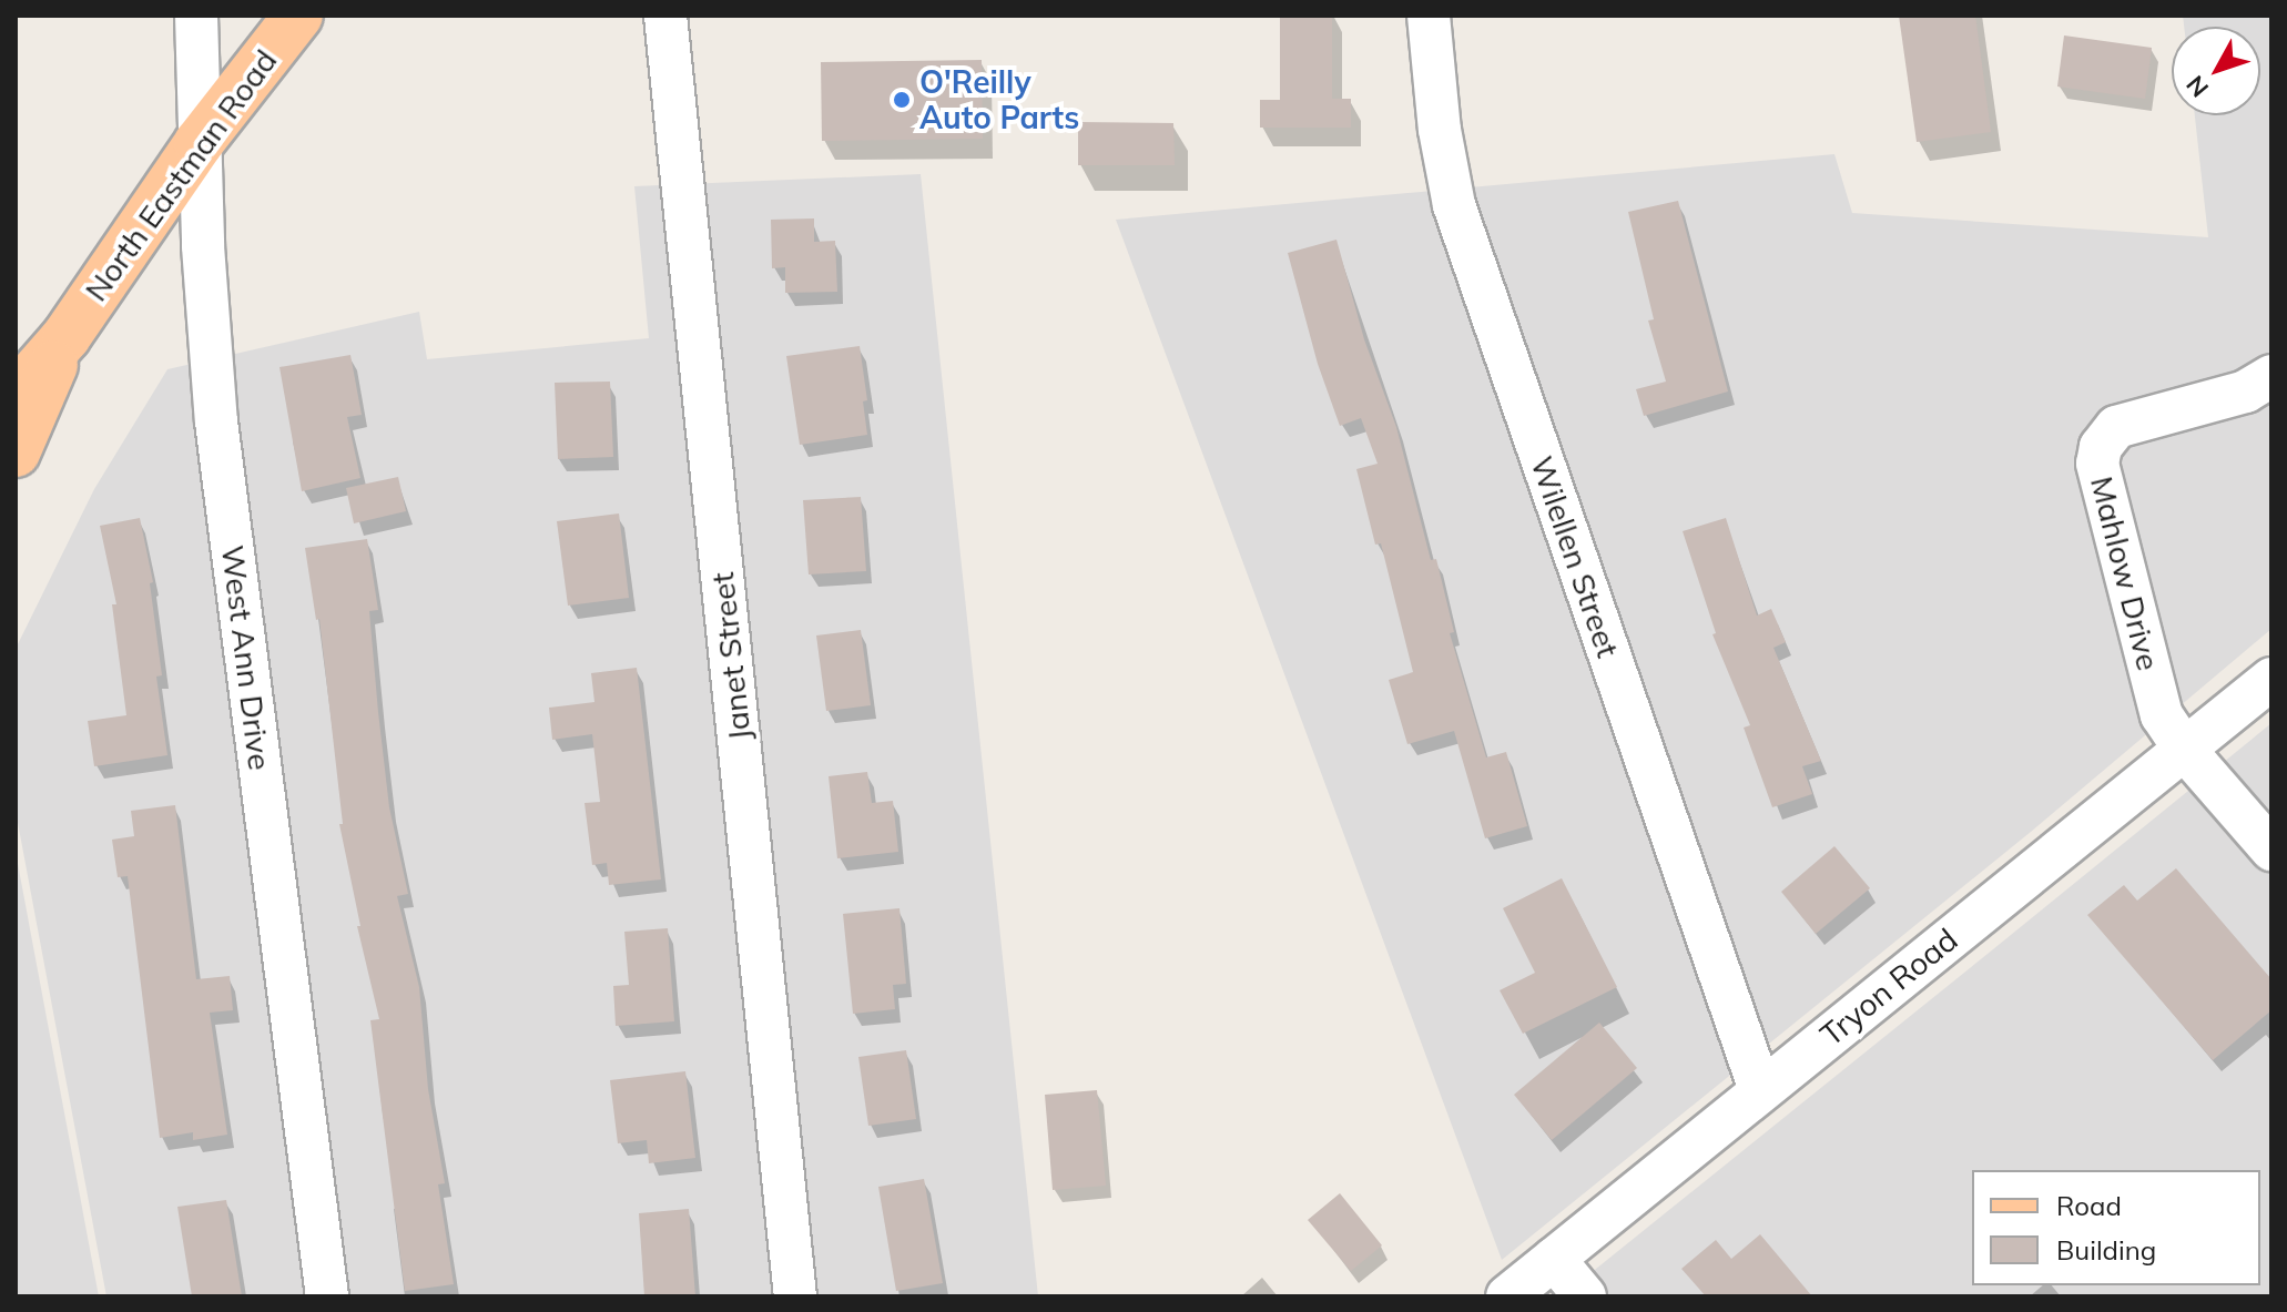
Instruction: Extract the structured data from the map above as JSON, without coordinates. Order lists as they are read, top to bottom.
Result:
{
  "streets": {
    "main road": ["North Eastman Road"],
    "street": [
      "Wilellen Street",
      "Mahlow Drive",
      "Janet Street",
      "West Ann Drive",
      "Tryon Road"
    ]
  },
  "crossings": [
    ["North Eastman Road", "West Ann Drive"],
    ["Wilellen Street", "Tryon Road"],
    ["Mahlow Drive", "Tryon Road"]
  ],
  "places": ["O'Reilly Auto Parts"],
  "legend": ["Road", "Building"],
  "north": "bottom left"
}
